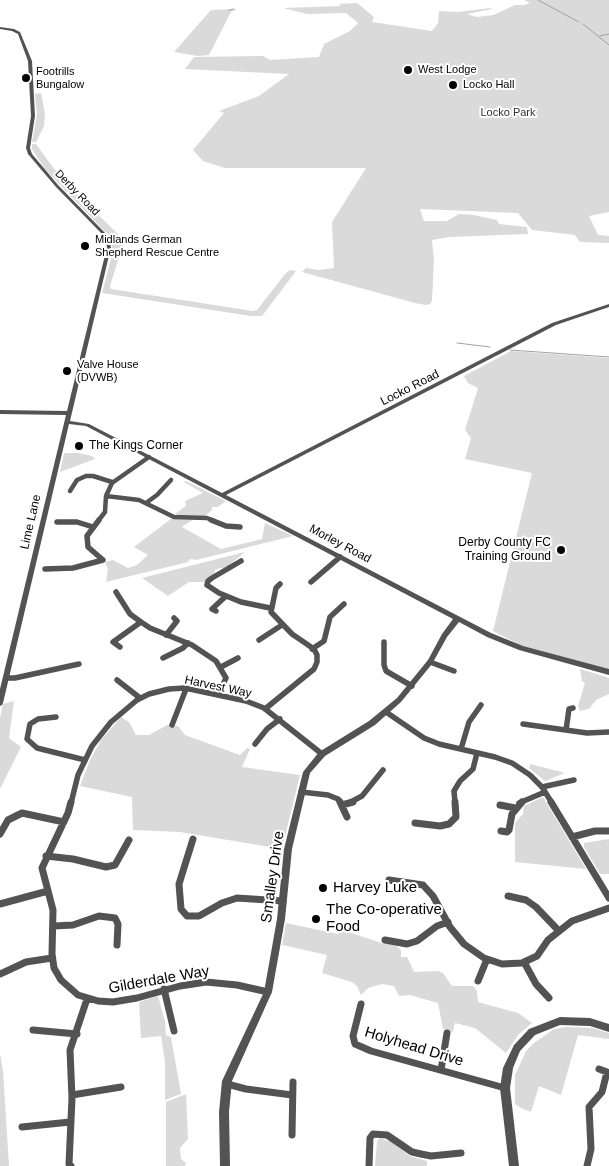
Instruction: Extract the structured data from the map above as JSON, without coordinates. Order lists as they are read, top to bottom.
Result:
{
  "streets": {
    "street": [
      "Derby Road",
      "Locko Road",
      "Lime Lane",
      "Morley Road",
      "Harvest Way",
      "Smalley Drive",
      "Gilderdale Way",
      "Holyhead Drive"
    ]
  },
  "crossings": [
    ["Derby Road", "Lime Lane"],
    ["Locko Road", "Morley Road"],
    ["Lime Lane", "Morley Road"],
    ["Morley Road", "Smalley Drive"],
    ["Harvest Way", "Smalley Drive"],
    ["Harvest Way", "Gilderdale Way"],
    ["Smalley Drive", "Gilderdale Way"]
  ],
  "parks": ["Locko Park"],
  "places": [
    "West Lodge",
    "Footrills Bungalow",
    "Locko Hall",
    "Midlands German Shepherd Rescue Centre",
    "Valve House (DVWB)",
    "The Kings Corner",
    "Derby County FC Training Ground",
    "Harvey Luke",
    "The Co-operative Food"
  ]
}
